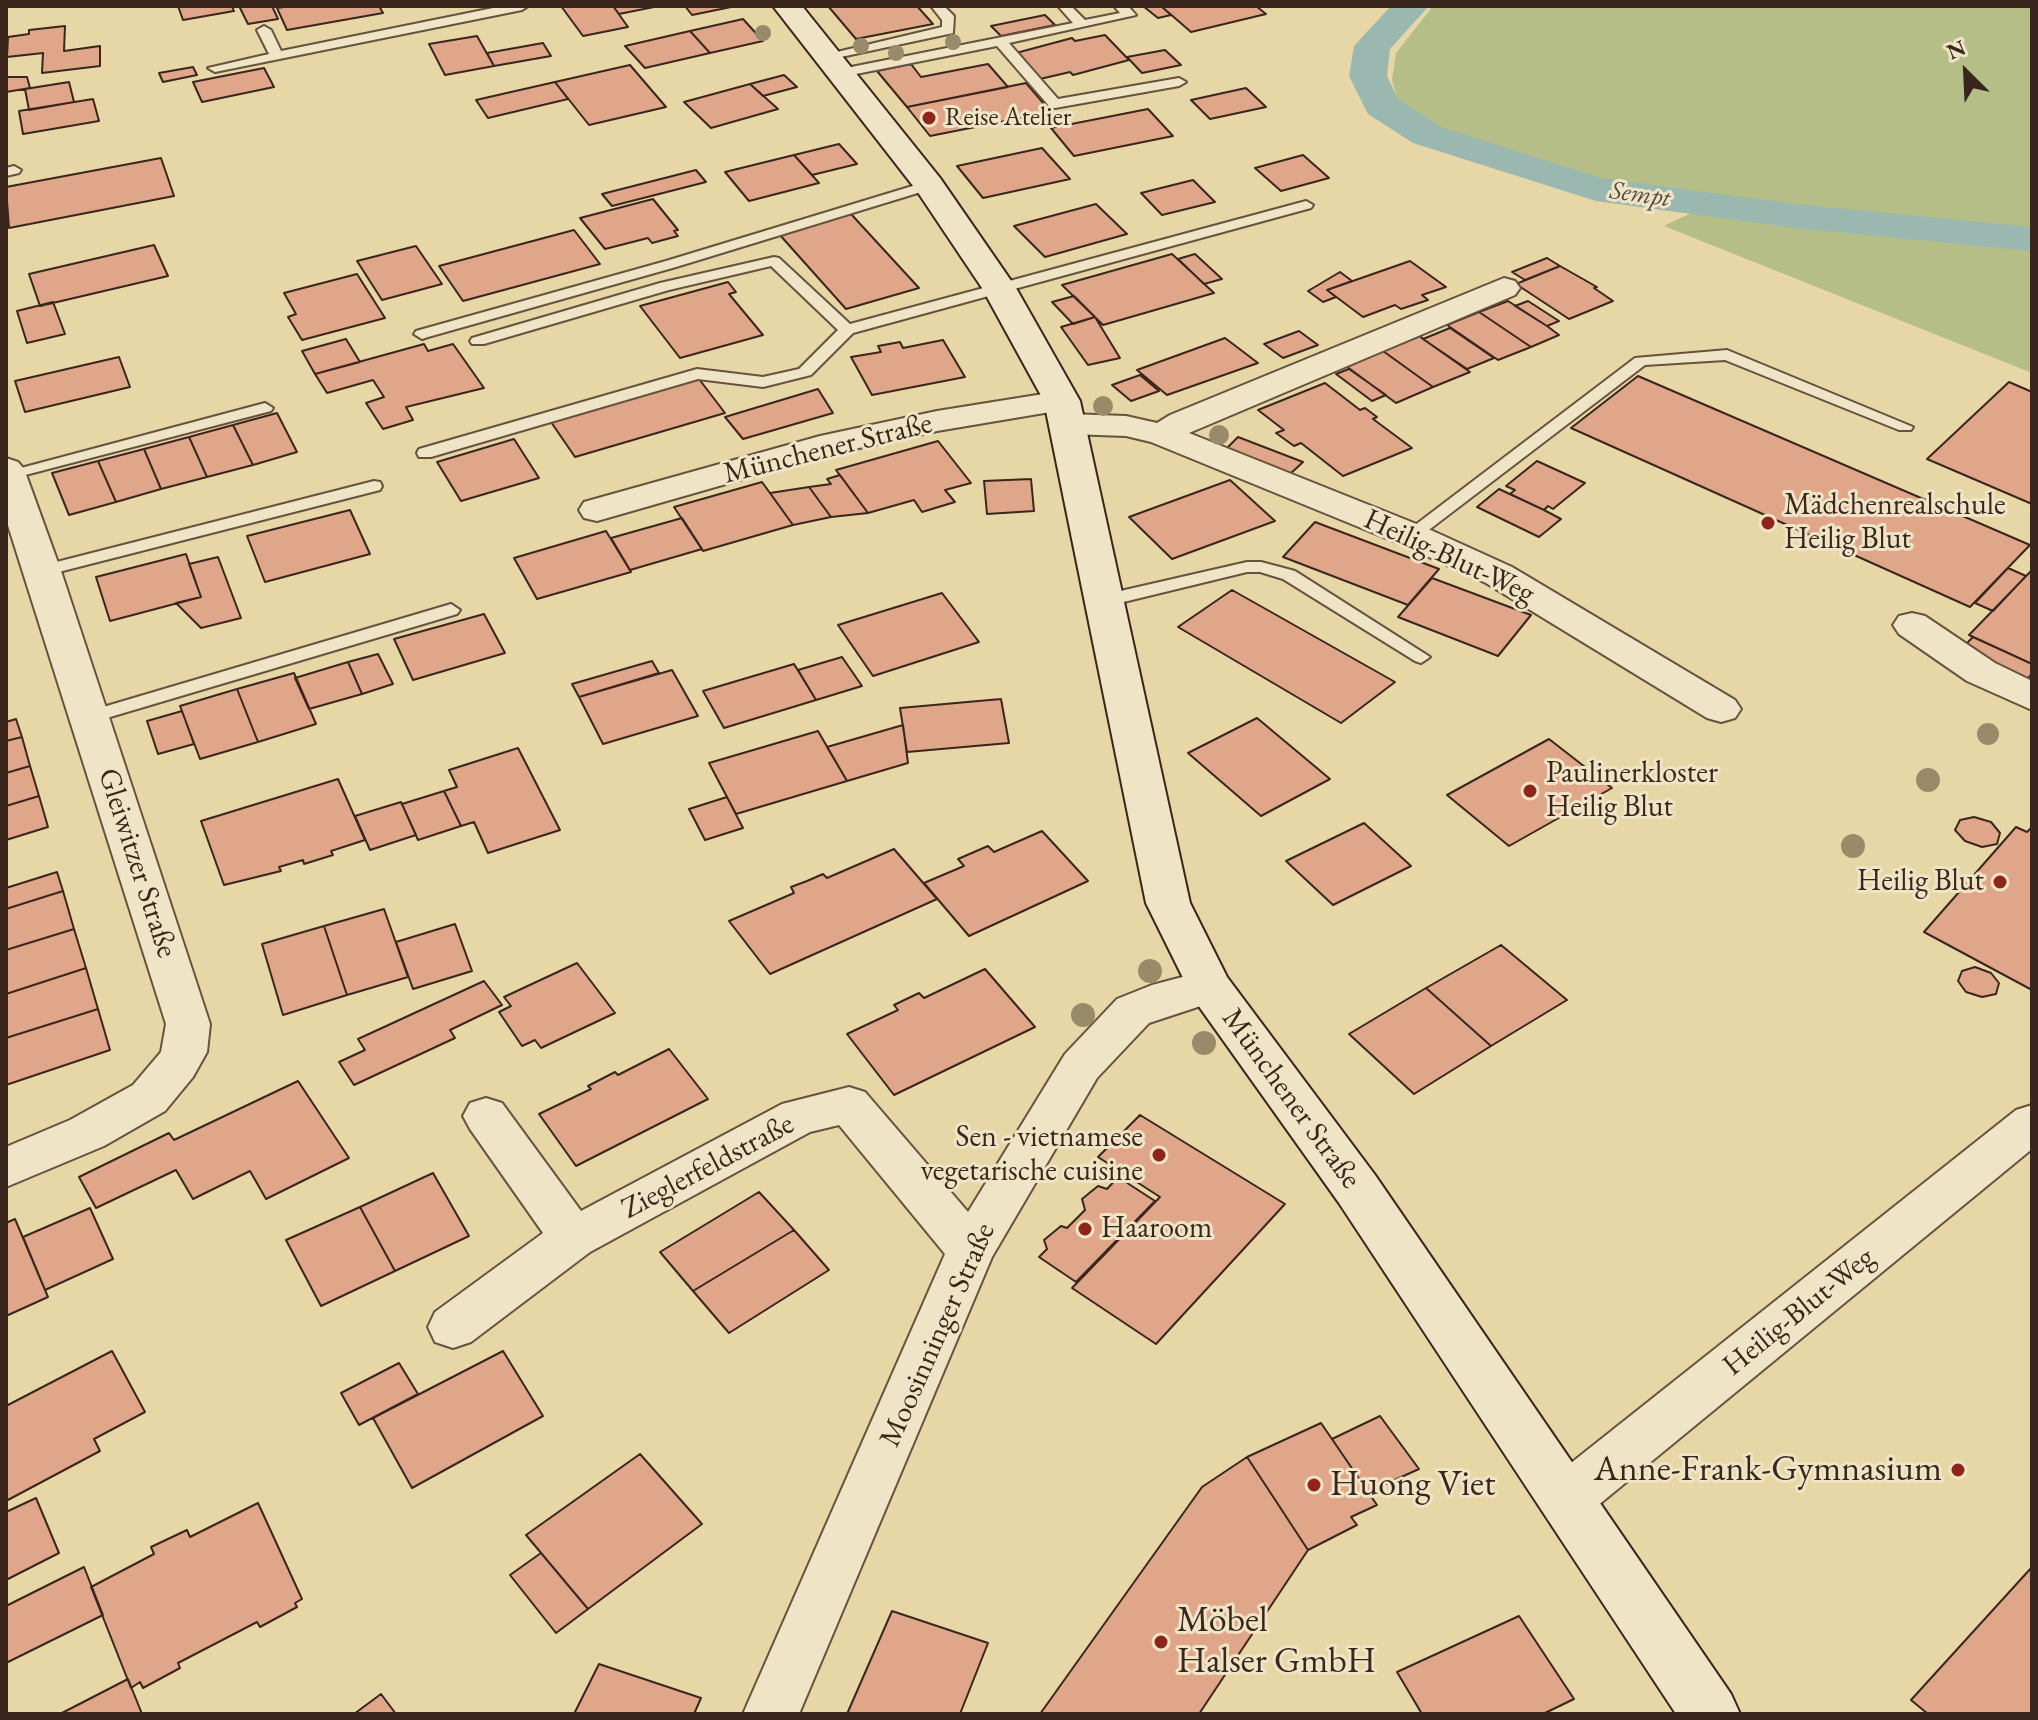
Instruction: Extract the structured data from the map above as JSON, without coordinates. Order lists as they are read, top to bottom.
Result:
{
  "streets": {
    "street": [
      "Münchener Straße",
      "Heilig-Blut-Weg",
      "Gleiwitzer Straße",
      "Zieglerfeldstraße",
      "Moosinninger Straße"
    ]
  },
  "crossings": [
    ["Münchener Straße", "Heilig-Blut-Weg"],
    ["Münchener Straße", "Moosinninger Straße"],
    ["Zieglerfeldstraße", "Moosinninger Straße"]
  ],
  "water": ["Sempt"],
  "places": [
    "Reise Atelier",
    "Mädchenrealschule Heilig Blut",
    "Paulinerkloster Heilig Blut",
    "Heilig Blut",
    "Sen - vietnamese vegetarische cuisine",
    "Haaroom",
    "Anne-Frank-Gymnasium",
    "Huong Viet",
    "Möbel Halser GmbH"
  ],
  "north": "top left"
}
